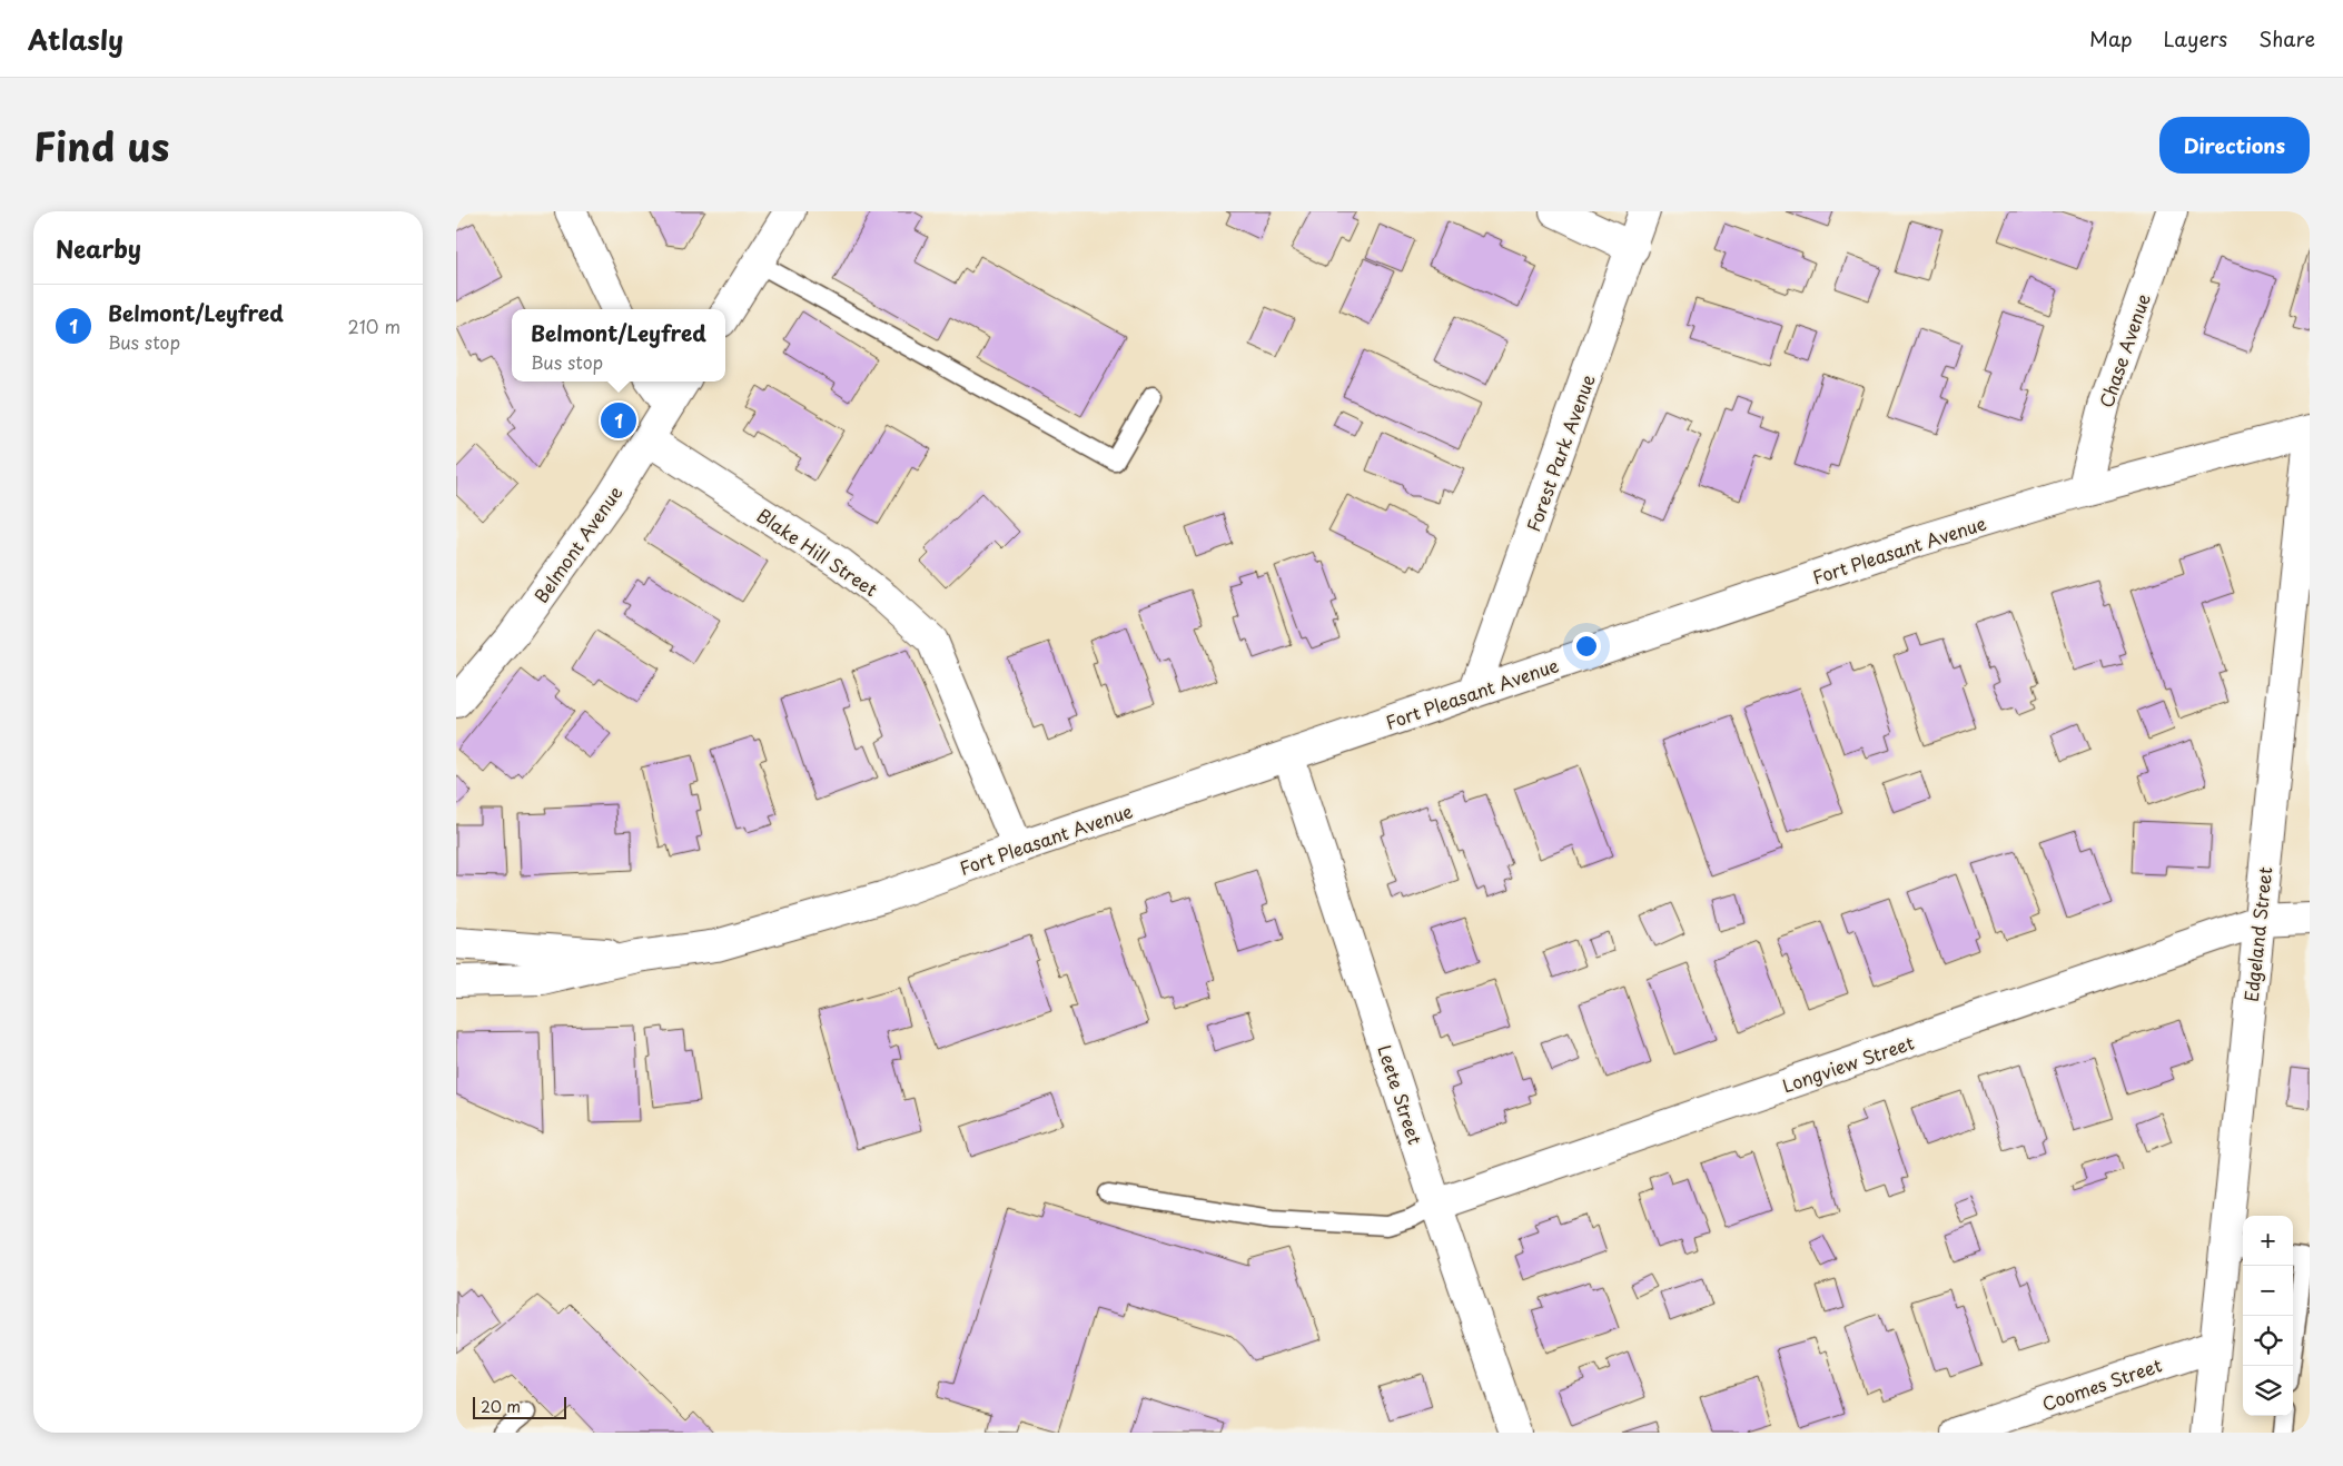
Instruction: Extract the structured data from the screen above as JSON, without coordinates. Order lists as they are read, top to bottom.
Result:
{
  "streets": {
    "street": [
      "Chase Avenue",
      "Forest Park Avenue",
      "Belmont Avenue",
      "Fort Pleasant Avenue",
      "Blake Hill Street",
      "Edgeland Street",
      "Longview Street",
      "Leete Street",
      "Coomes Street"
    ]
  },
  "crossings": [
    ["Chase Avenue", "Fort Pleasant Avenue"],
    ["Forest Park Avenue", "Fort Pleasant Avenue"],
    ["Belmont Avenue", "Blake Hill Street"],
    ["Fort Pleasant Avenue", "Blake Hill Street"],
    ["Fort Pleasant Avenue", "Leete Street"],
    ["Edgeland Street", "Longview Street"],
    ["Edgeland Street", "Coomes Street"],
    ["Longview Street", "Leete Street"]
  ],
  "scale_bar": "20 m",
  "page": {
    "header": "Atlasly",
    "nav": ["Map", "Layers", "Share"],
    "title": "Find us",
    "buttons": "Directions",
    "heading": "Nearby",
    "list": [
      {
        "mark": "1",
        "name": "Belmont/Leyfred",
        "note": "Bus stop",
        "value": "210 m"
      }
    ],
    "popup": ["Belmont/Leyfred", "Bus stop"],
    "pins": "1",
    "map_buttons": ["+", "−"],
    "scale": "20 m"
  }
}
